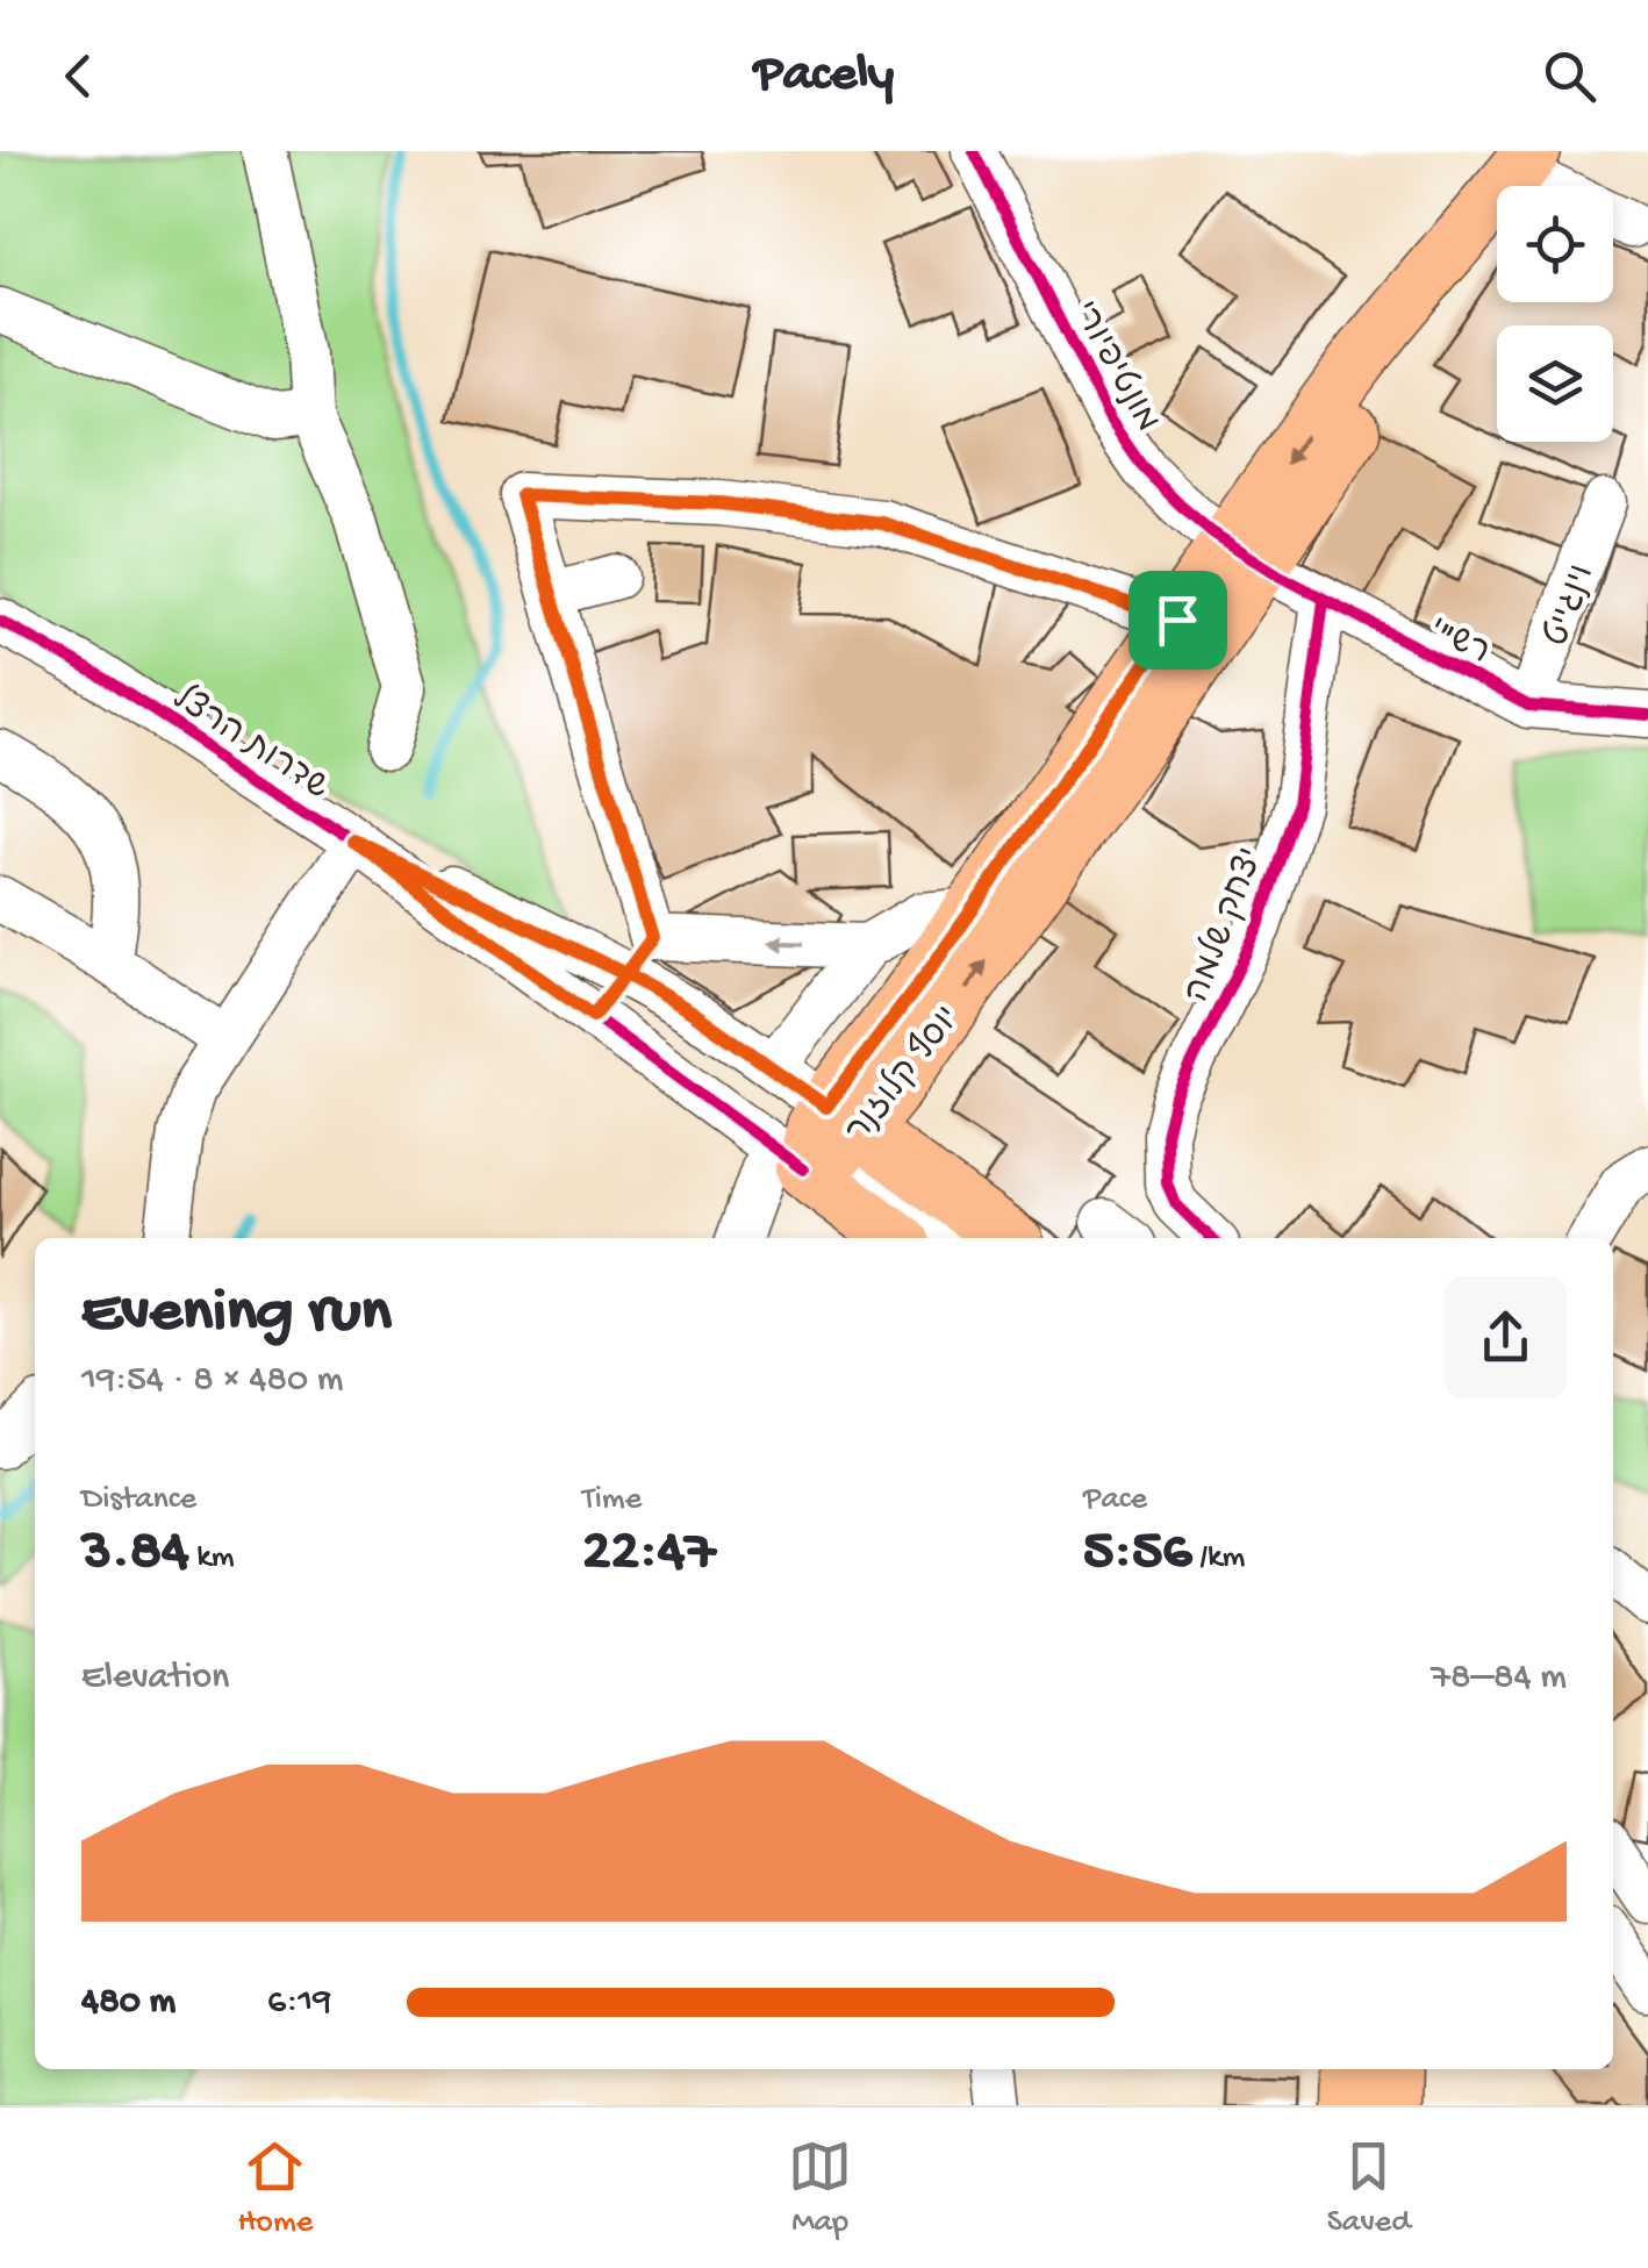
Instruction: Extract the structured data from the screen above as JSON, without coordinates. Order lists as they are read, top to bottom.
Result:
{
  "streets": {
    "main road": ["שדרות הרצל", "יוסף קלוזנר"],
    "street": [
      "מונטיפיורי",
      "וינגייט",
      "רש\"י",
      "יצחק שלמה"
    ]
  },
  "crossings": [
    ["מונטיפיורי", "רש\"י"],
    ["מונטיפיורי", "יוסף קלוזנר"],
    ["וינגייט", "רש\"י"],
    ["רש\"י", "יצחק שלמה"],
    ["רש\"י", "יוסף קלוזנר"],
    ["שדרות הרצל", "יוסף קלוזנר"]
  ],
  "page": {
    "header": "Pacely",
    "heading": ["Evening run", "19:54 · 8 × 480 m"],
    "stats": [
      ["Distance", "3.84 km"],
      ["Time", "22:47"],
      ["Pace", "5:56 /km"]
    ],
    "chart": ["Elevation", "78–84 m"],
    "list": [
      {
        "name": "480 m",
        "note": "6:19"
      }
    ],
    "tabs": ["Home", "Map", "Saved"]
  }
}
